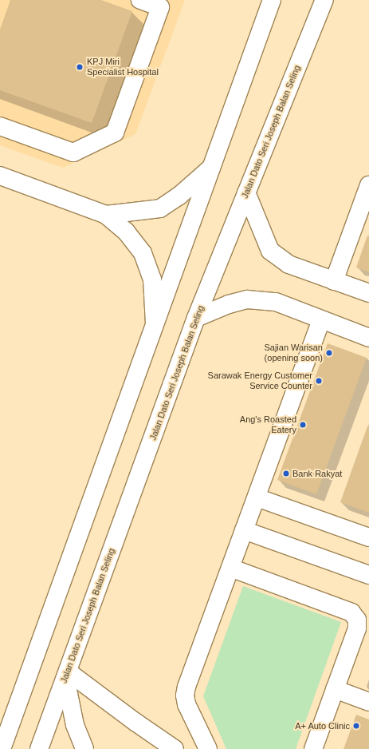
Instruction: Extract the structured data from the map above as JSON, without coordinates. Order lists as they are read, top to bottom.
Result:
{
  "streets": {
    "main road": ["Jalan Dato Seri Joseph Balan Seling"]
  },
  "places": [
    "KPJ Miri Specialist Hospital",
    "Sajian Warisan (opening soon)",
    "Sarawak Energy Customer Service Counter",
    "Ang's Roasted Eatery",
    "Bank Rakyat",
    "A+ Auto Clinic"
  ]
}
